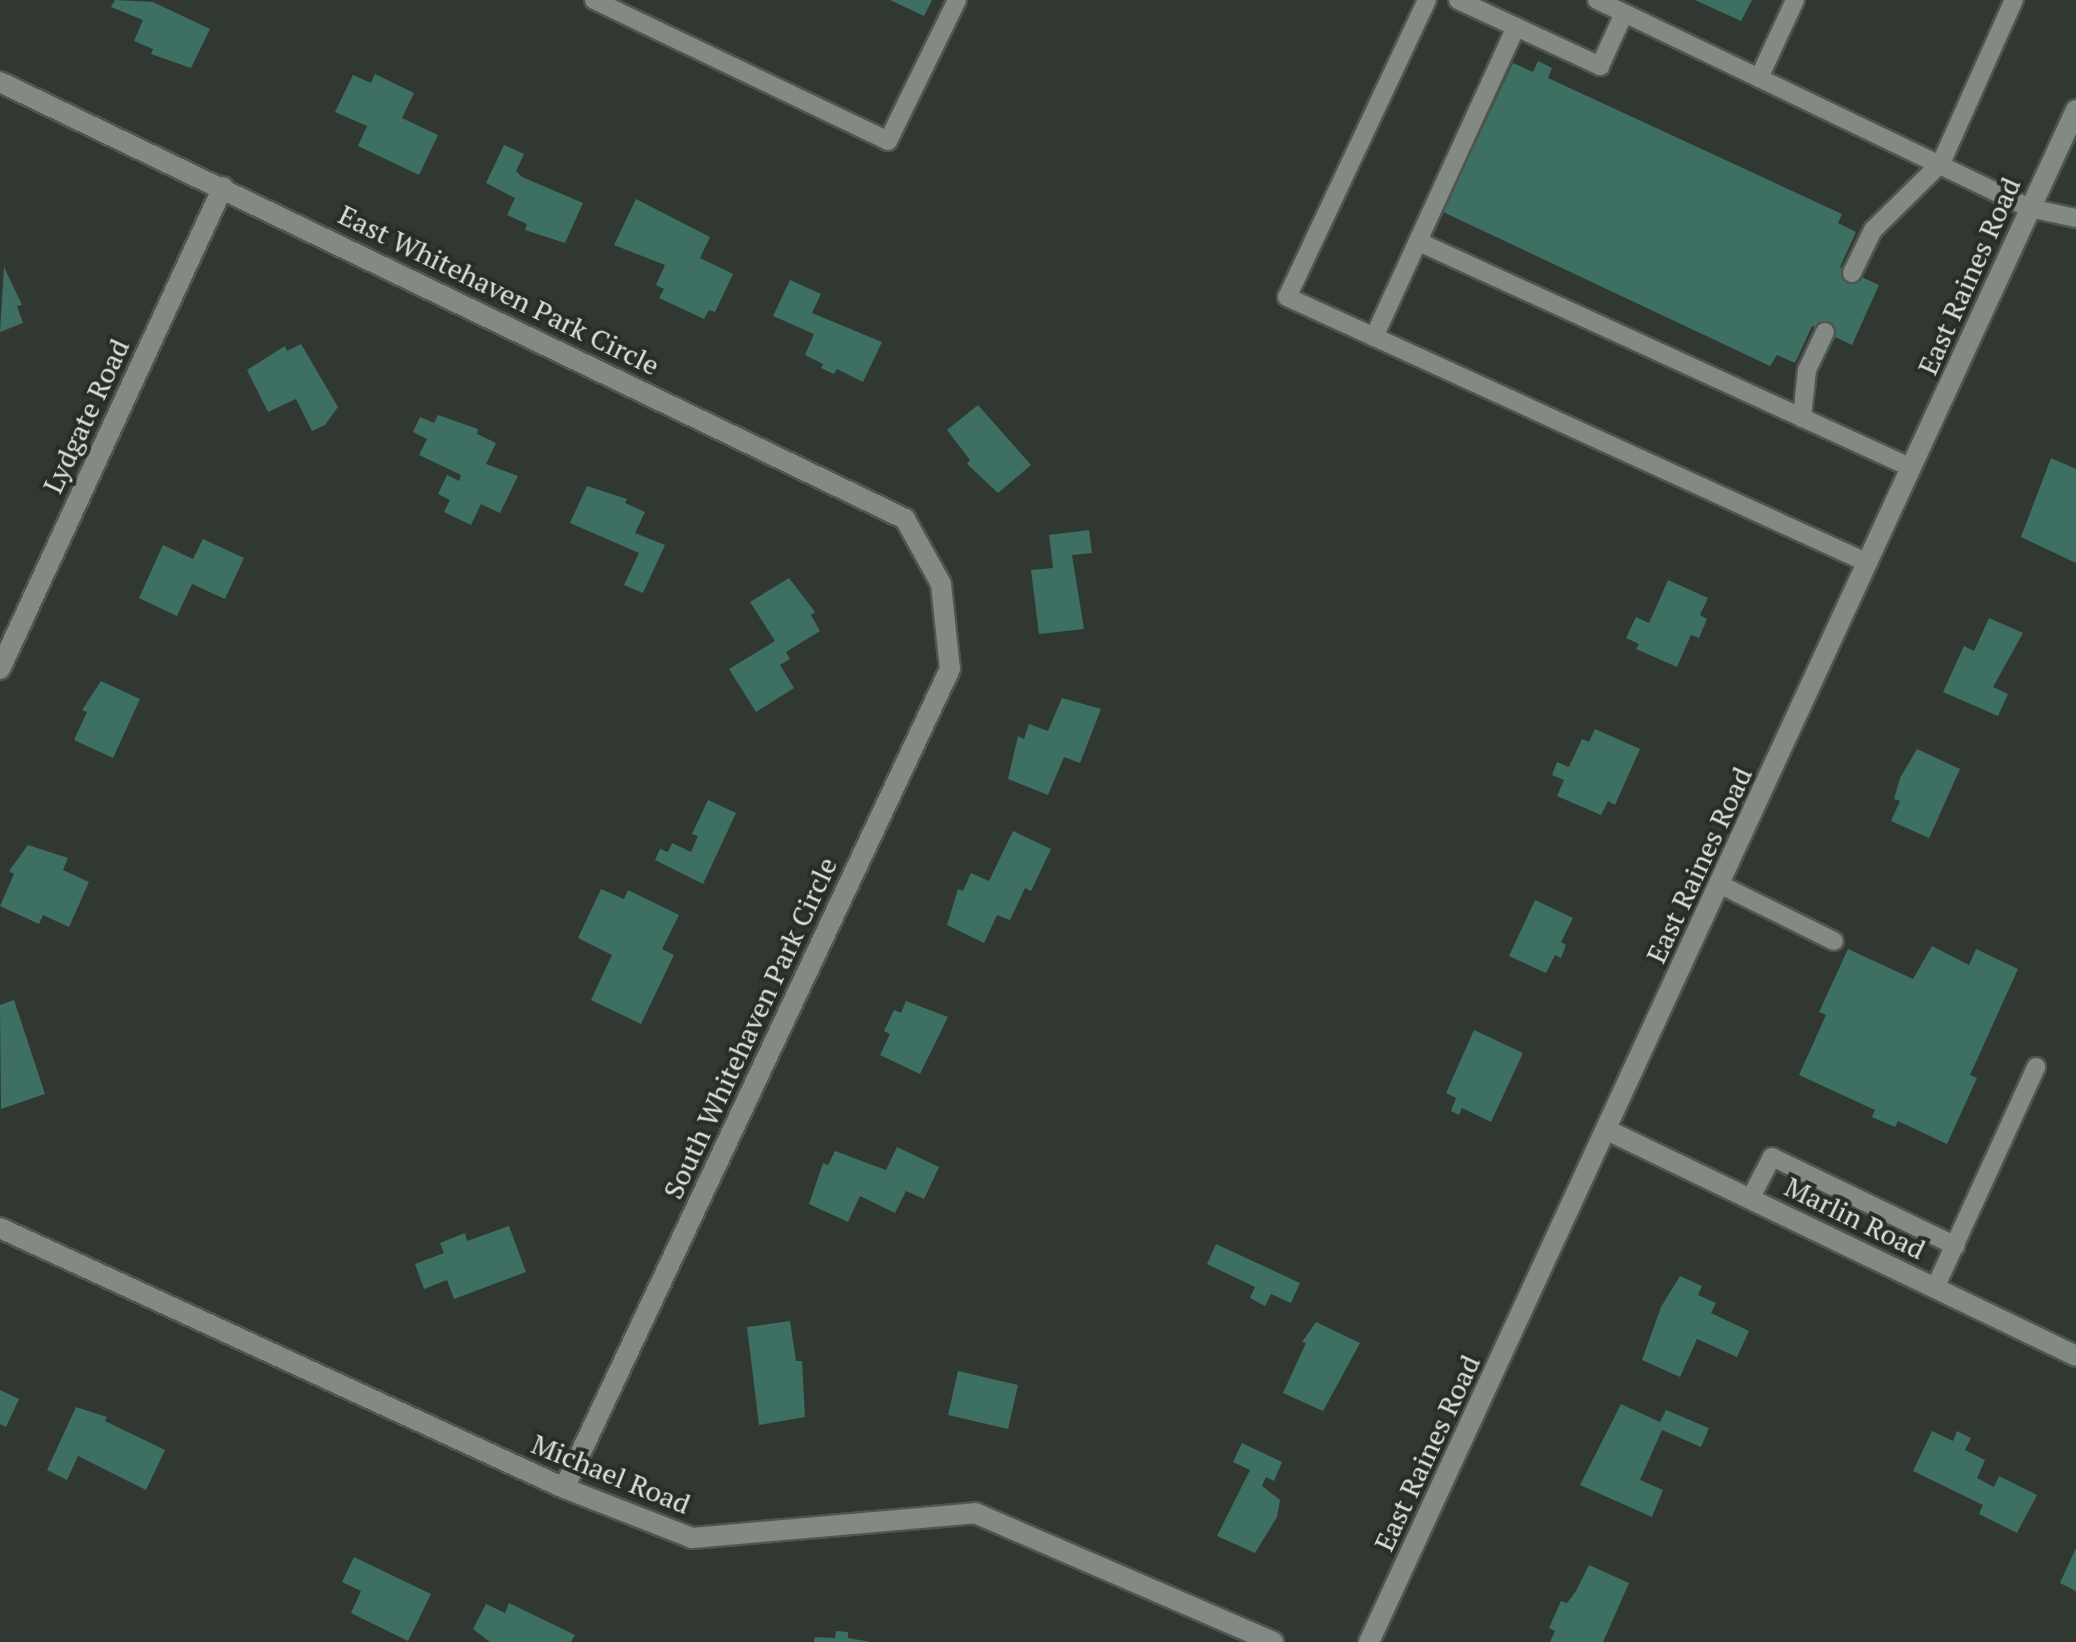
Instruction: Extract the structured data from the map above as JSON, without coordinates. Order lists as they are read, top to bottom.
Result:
{
  "streets": {
    "street": [
      "East Raines Road",
      "East Whitehaven Park Circle",
      "Lydgate Road",
      "South Whitehaven Park Circle",
      "Marlin Road",
      "Michael Road"
    ]
  },
  "crossings": [
    ["East Raines Road", "Marlin Road"],
    ["East Whitehaven Park Circle", "Lydgate Road"],
    ["East Whitehaven Park Circle", "South Whitehaven Park Circle"],
    ["South Whitehaven Park Circle", "Michael Road"]
  ]
}
